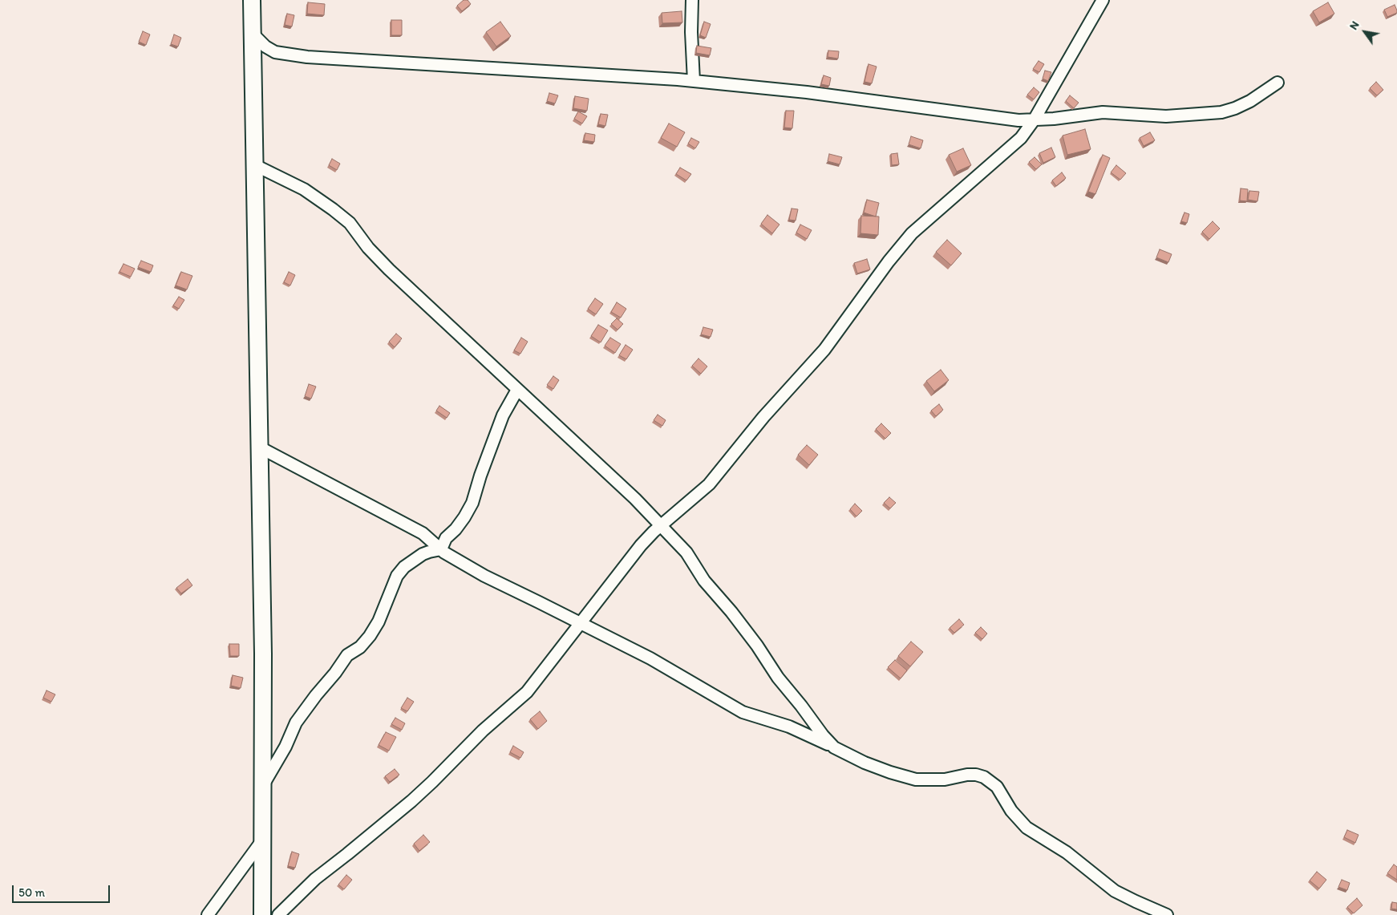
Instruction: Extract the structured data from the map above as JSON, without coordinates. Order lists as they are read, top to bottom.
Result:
{
  "scale_bar": "50 m",
  "north": "top left"
}
